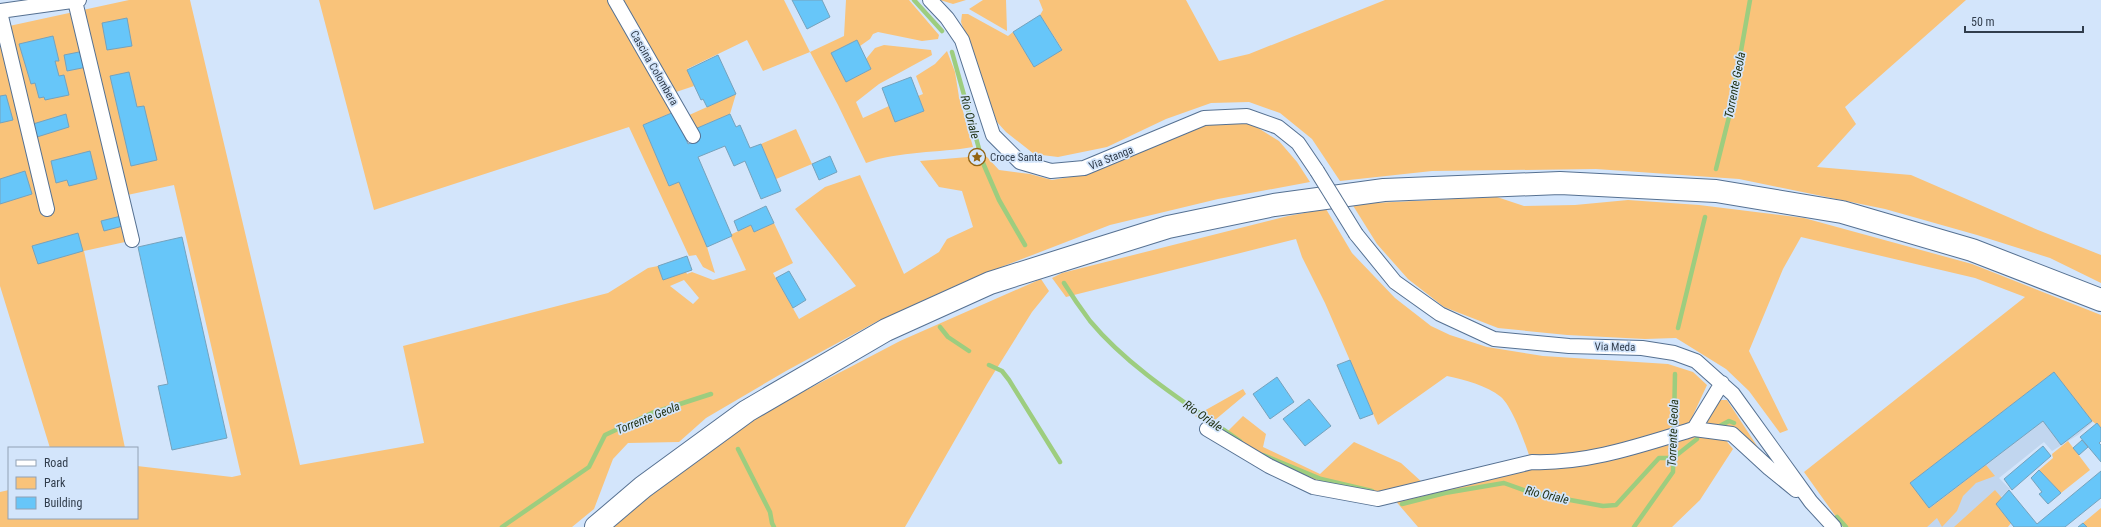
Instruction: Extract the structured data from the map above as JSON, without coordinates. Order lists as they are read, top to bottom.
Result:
{
  "streets": {
    "street": ["Cascina Colombera", "Via Stanga", "Via Meda"]
  },
  "crossings": [
    ["Via Stanga", "Via Meda"]
  ],
  "water": ["Torrente Geola", "Rio Oriale"],
  "places": {
    "place": ["Croce Santa"]
  },
  "legend": ["Road", "Park", "Building"],
  "scale_bar": "50 m"
}
